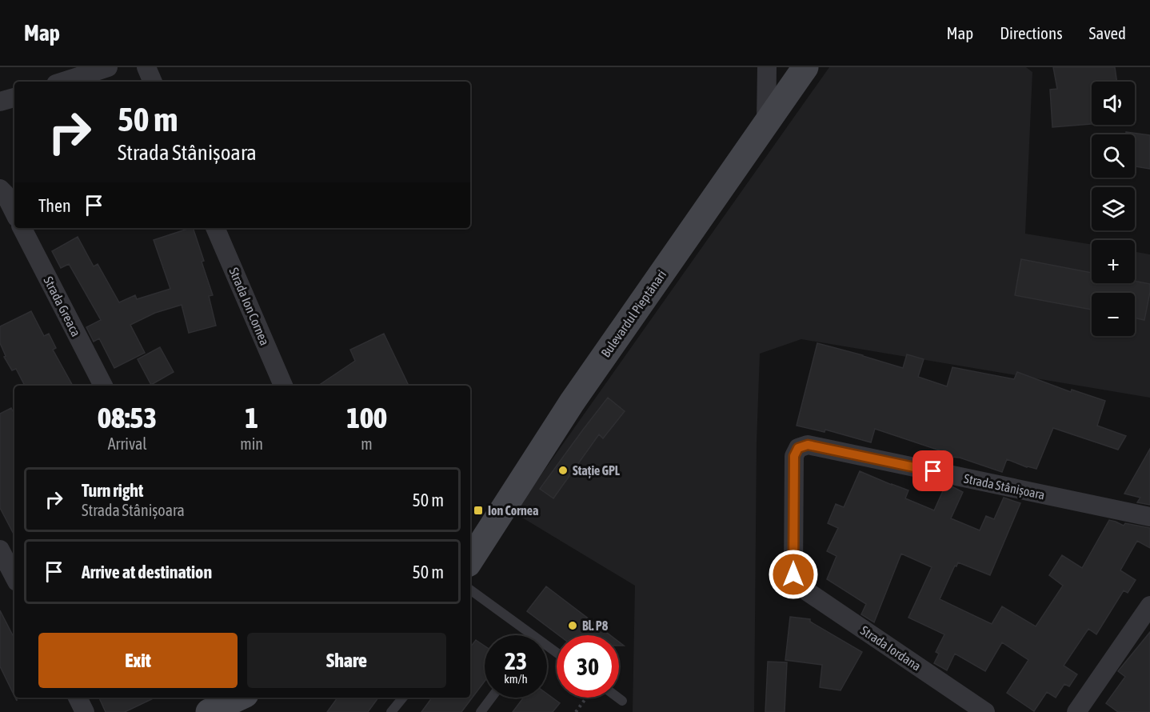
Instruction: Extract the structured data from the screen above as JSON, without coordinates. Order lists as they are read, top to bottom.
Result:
{
  "streets": {
    "main road": ["Bulevardul Pieptănari"],
    "street": [
      "Strada Greaca",
      "Strada Ion Cornea",
      "Strada Stânișoara",
      "Strada Iordana"
    ]
  },
  "crossings": [
    ["Strada Stânișoara", "Strada Iordana"]
  ],
  "places": {
    "other": ["Stație GPL", "Bl. P8"],
    "transit": ["Ion Cornea"]
  },
  "page": {
    "header": "Map",
    "nav": ["Map", "Directions", "Saved"],
    "map_buttons": ["+", "−"],
    "turn": ["50 m", "Strada Stânișoara"],
    "then": "Then",
    "eta": [
      "08:53",
      "Arrival",
      "1",
      "min",
      "100",
      "m"
    ],
    "list": [
      {
        "name": "Turn right",
        "note": "Strada Stânișoara",
        "value": "50 m"
      },
      {
        "name": "Arrive at destination",
        "value": "50 m"
      }
    ],
    "buttons": ["Exit", "Share"],
    "speed": "23 km/h",
    "limit": "30"
  }
}
